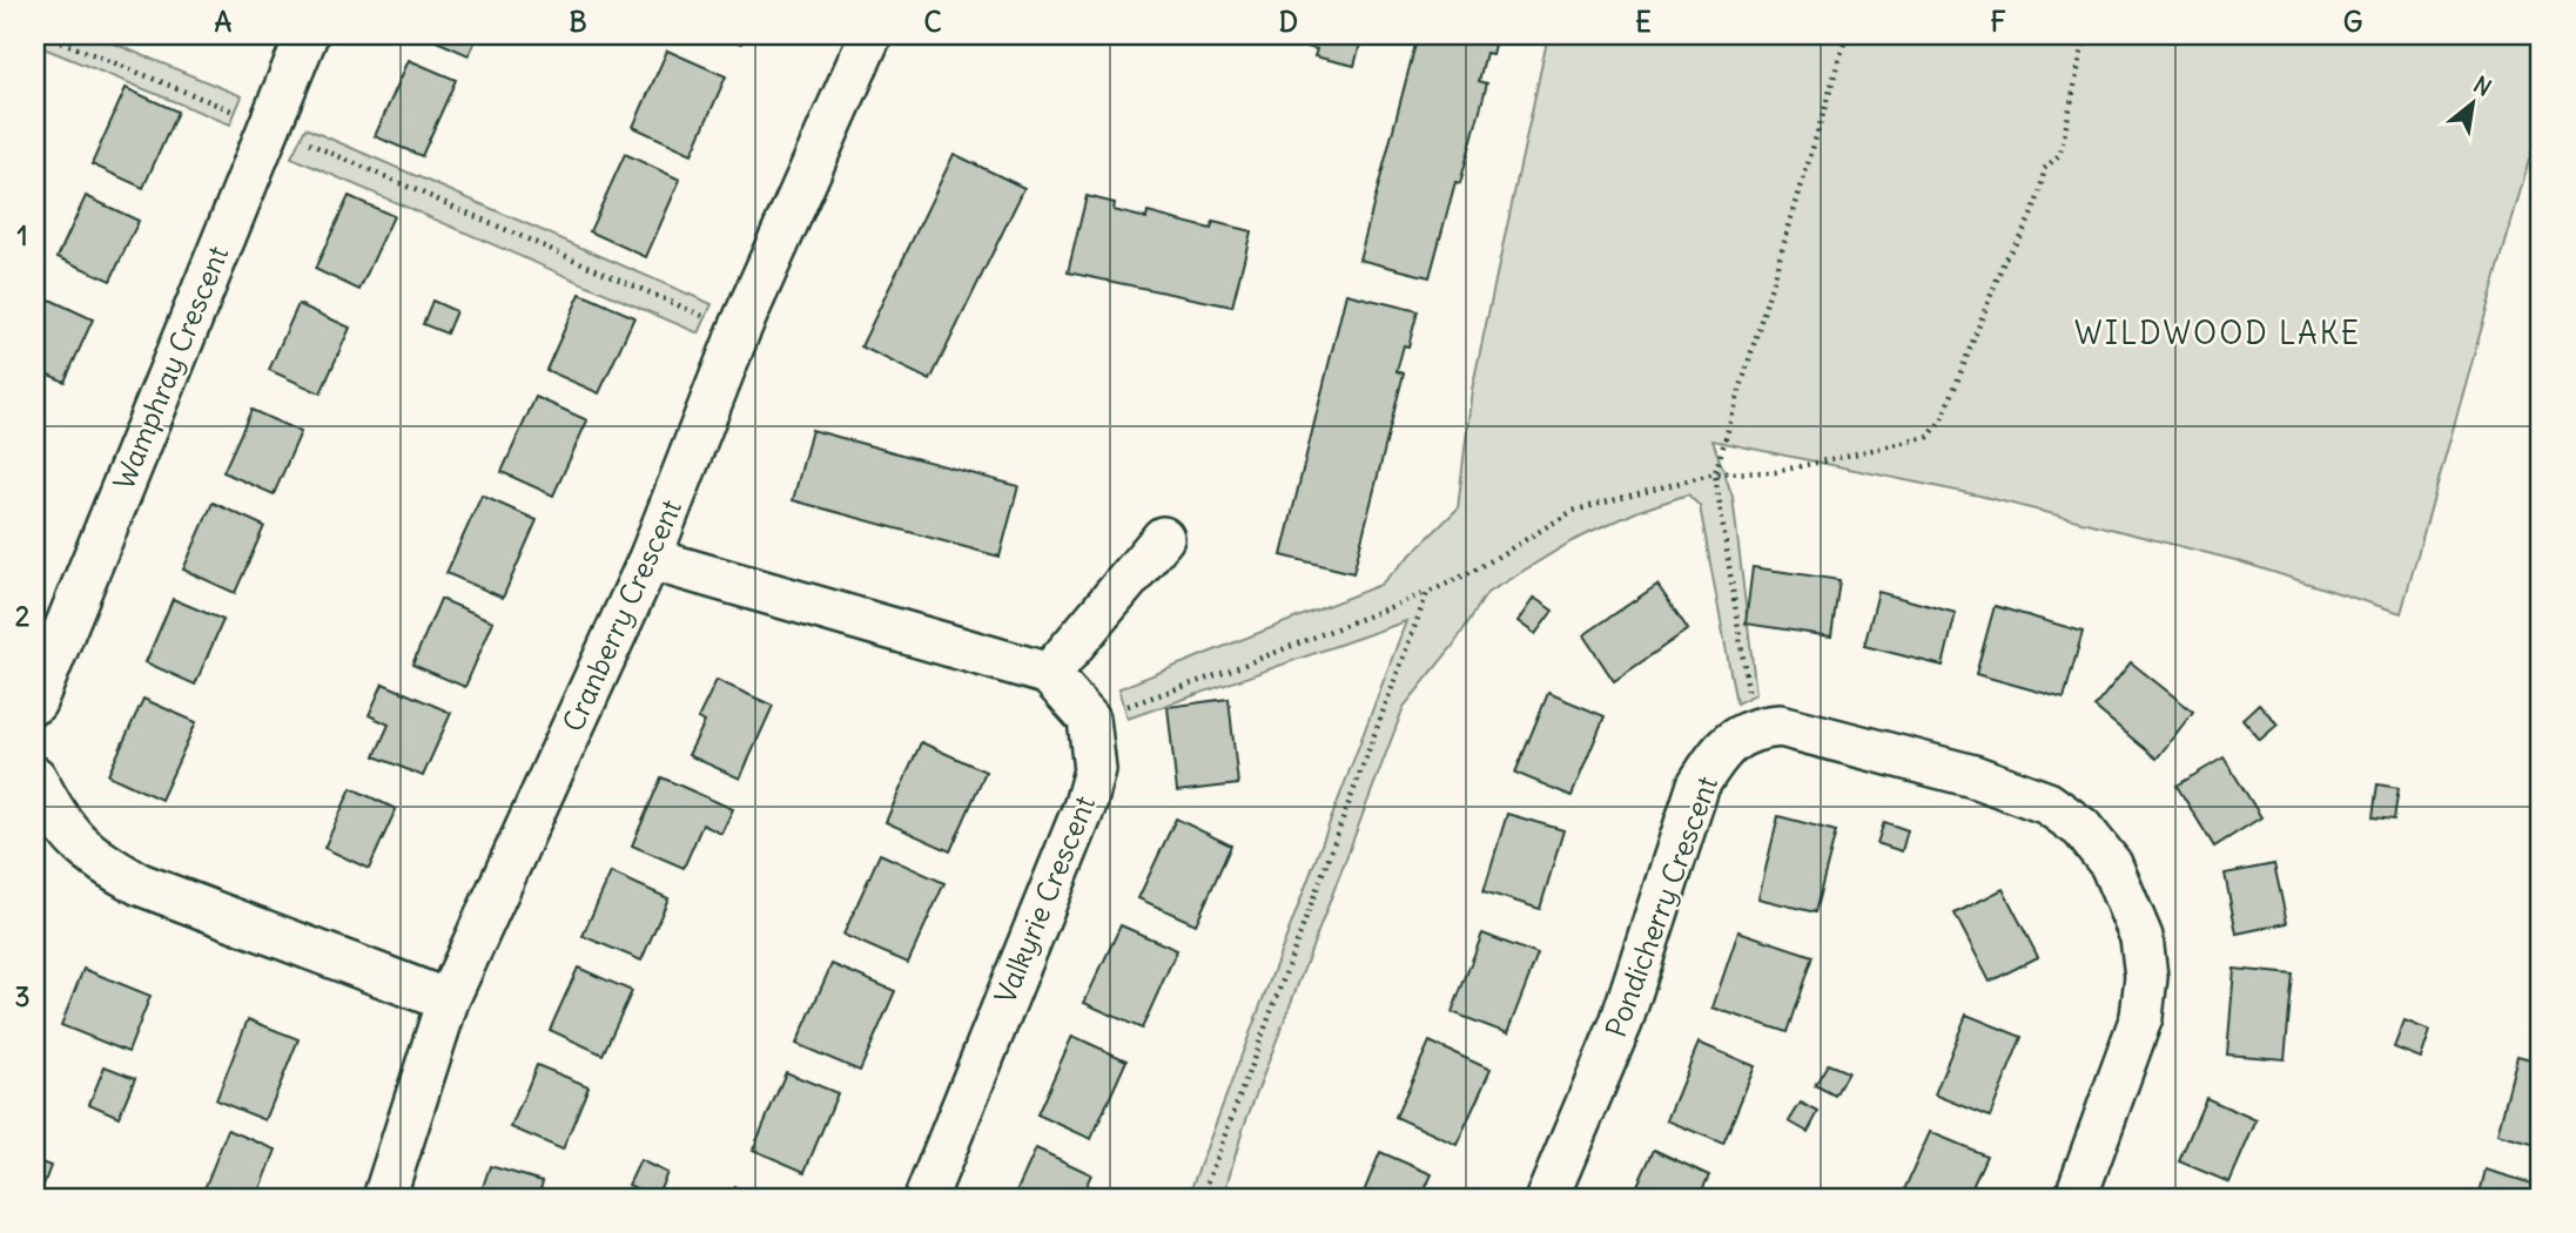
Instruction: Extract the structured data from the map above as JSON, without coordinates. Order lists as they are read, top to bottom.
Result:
{
  "streets": {
    "street": [
      "Wamphray Crescent",
      "Cranberry Crescent",
      "Valkyrie Crescent",
      "Pondicherry Crescent"
    ]
  },
  "districts": ["WILDWOOD LAKE"],
  "north": "top right",
  "grid": {
    "columns": [
      "A",
      "B",
      "C",
      "D",
      "E",
      "F",
      "G"
    ],
    "rows": ["1", "2", "3"]
  }
}
